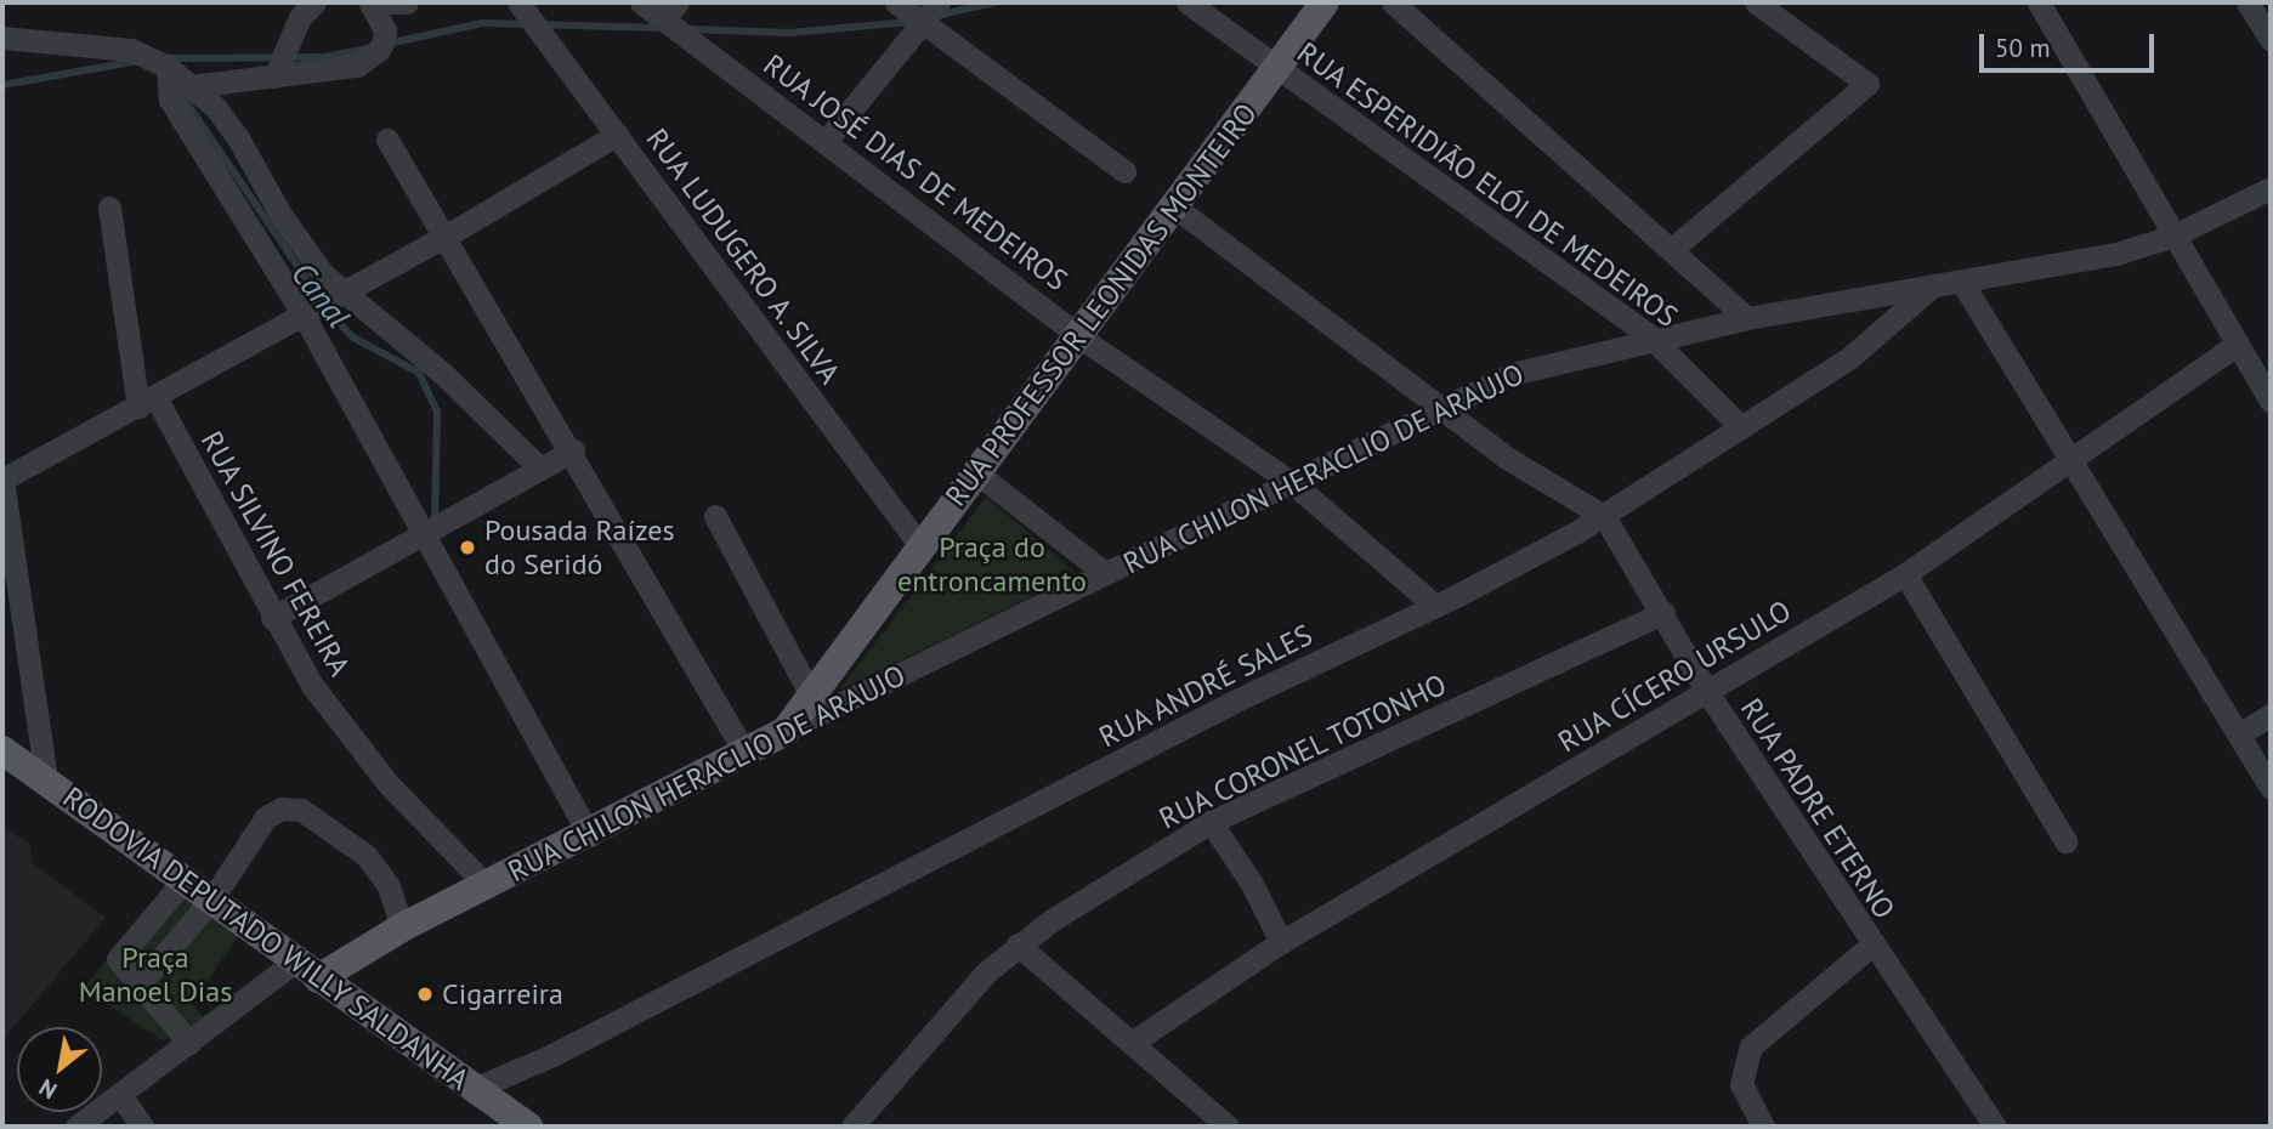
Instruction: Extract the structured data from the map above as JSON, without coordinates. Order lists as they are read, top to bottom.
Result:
{
  "streets": {
    "main road": ["RUA PROFESSOR LEONIDAS MONTEIRO", "RUA CHILON HERACLIO DE ARAUJO", "RODOVIA DEPUTADO WILLY SALDANHA"],
    "street": [
      "RUA JOSÉ DIAS DE MEDEIROS",
      "RUA ESPERIDIÃO ELÓI DE MEDEIROS",
      "RUA LUDUGERO A. SILVA",
      "RUA SILVINO FEREIRA",
      "RUA CÍCERO URSULO",
      "RUA ANDRÉ SALES",
      "RUA CORONEL TOTONHO",
      "RUA PADRE ETERNO"
    ]
  },
  "crossings": [
    ["RUA JOSÉ DIAS DE MEDEIROS", "RUA PROFESSOR LEONIDAS MONTEIRO"],
    ["RUA JOSÉ DIAS DE MEDEIROS", "RUA CHILON HERACLIO DE ARAUJO"],
    ["RUA JOSÉ DIAS DE MEDEIROS", "RUA ANDRÉ SALES"],
    ["RUA ESPERIDIÃO ELÓI DE MEDEIROS", "RUA PROFESSOR LEONIDAS MONTEIRO"],
    ["RUA ESPERIDIÃO ELÓI DE MEDEIROS", "RUA CHILON HERACLIO DE ARAUJO"],
    ["RUA ESPERIDIÃO ELÓI DE MEDEIROS", "RUA ANDRÉ SALES"],
    ["RUA LUDUGERO A. SILVA", "RUA PROFESSOR LEONIDAS MONTEIRO"],
    ["RUA PROFESSOR LEONIDAS MONTEIRO", "RUA CHILON HERACLIO DE ARAUJO"],
    ["RUA CHILON HERACLIO DE ARAUJO", "RUA SILVINO FEREIRA"],
    ["RUA CHILON HERACLIO DE ARAUJO", "RUA ANDRÉ SALES"],
    ["RUA CHILON HERACLIO DE ARAUJO", "RODOVIA DEPUTADO WILLY SALDANHA"],
    ["RUA CÍCERO URSULO", "RUA PADRE ETERNO"],
    ["RUA ANDRÉ SALES", "RUA PADRE ETERNO"],
    ["RUA ANDRÉ SALES", "RODOVIA DEPUTADO WILLY SALDANHA"],
    ["RUA CORONEL TOTONHO", "RUA PADRE ETERNO"]
  ],
  "water": ["Canal"],
  "parks": ["Praça do entroncamento", "Praça Manoel Dias"],
  "places": ["Pousada Raízes do Seridó", "Cigarreira"],
  "scale_bar": "50 m",
  "north": "bottom left"
}
